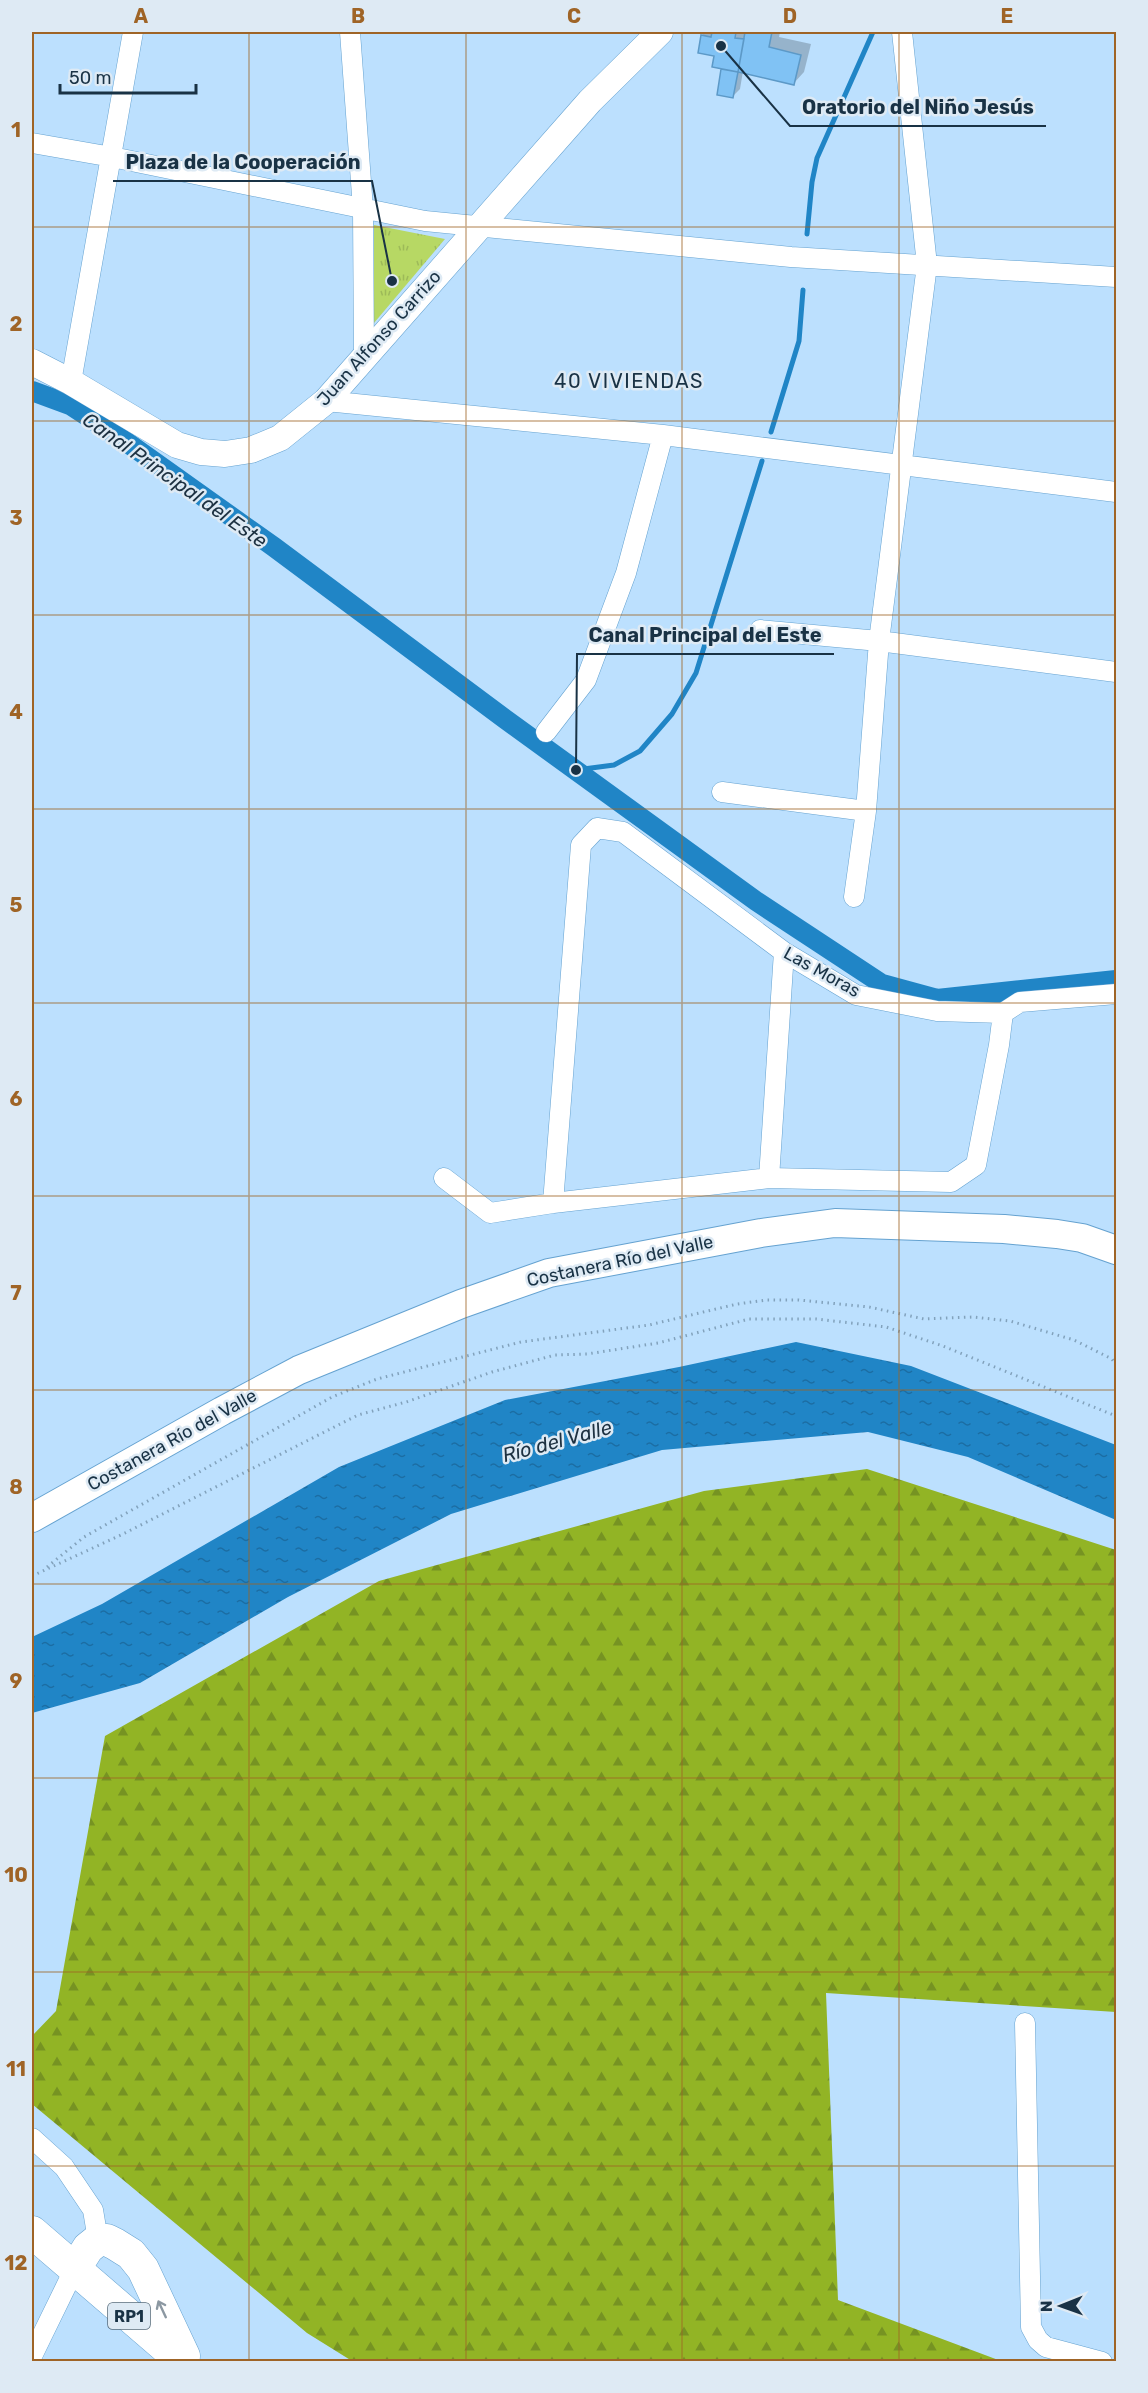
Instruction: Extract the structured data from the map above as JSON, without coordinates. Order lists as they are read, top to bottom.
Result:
{
  "streets": {
    "main road": ["Costanera Río del Valle", "RP1"],
    "street": ["Juan Alfonso Carrizo", "Las Moras"]
  },
  "districts": ["40 VIVIENDAS"],
  "water": ["Canal Principal del Este", "Río del Valle"],
  "places": ["Oratorio del Niño Jesús", "Plaza de la Cooperación", "Canal Principal del Este"],
  "scale_bar": "50 m",
  "north": "left",
  "grid": {
    "columns": [
      "A",
      "B",
      "C",
      "D",
      "E"
    ],
    "rows": [
      "1",
      "2",
      "3",
      "4",
      "5",
      "6",
      "7",
      "8",
      "9",
      "10",
      "11",
      "12"
    ]
  }
}
